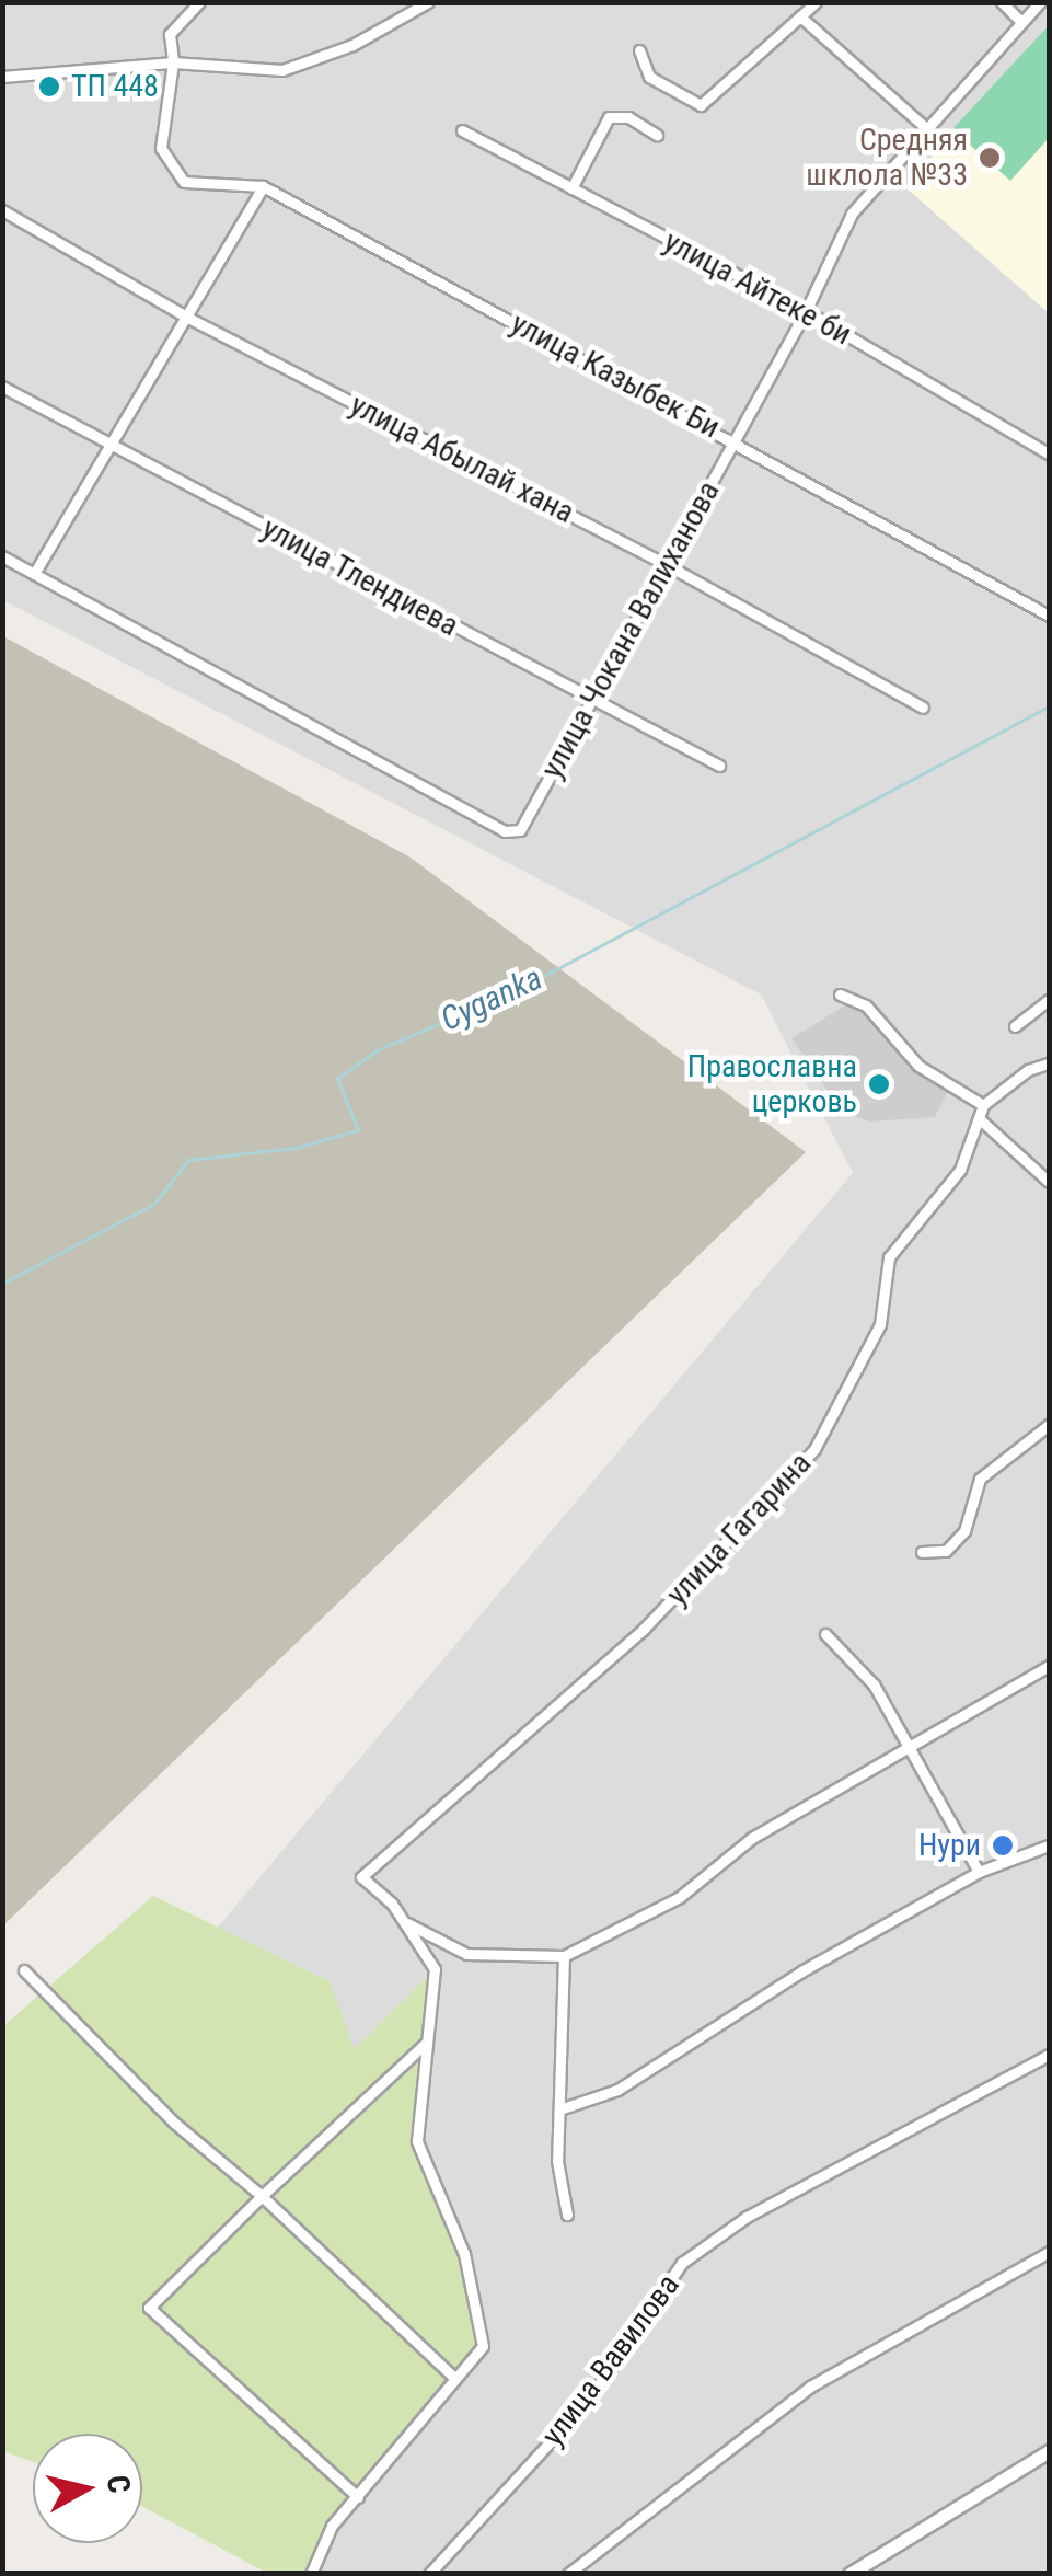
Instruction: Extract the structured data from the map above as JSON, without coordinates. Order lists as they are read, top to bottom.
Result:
{
  "streets": {
    "street": [
      "улица Айтеке би",
      "улица Казыбек Би",
      "улица Абылай хана",
      "улица Тлендиева",
      "улица Чокана Валиханова",
      "улица Гагарина",
      "улица Вавилова"
    ]
  },
  "crossings": [
    ["улица Айтеке би", "улица Чокана Валиханова"],
    ["улица Казыбек Би", "улица Чокана Валиханова"],
    ["улица Абылай хана", "улица Чокана Валиханова"],
    ["улица Тлендиева", "улица Чокана Валиханова"]
  ],
  "water": ["Cyganka"],
  "places": [
    "ТП 448",
    "Средняя шклола №33",
    "Православна церковь",
    "Нури"
  ],
  "north": "right"
}
